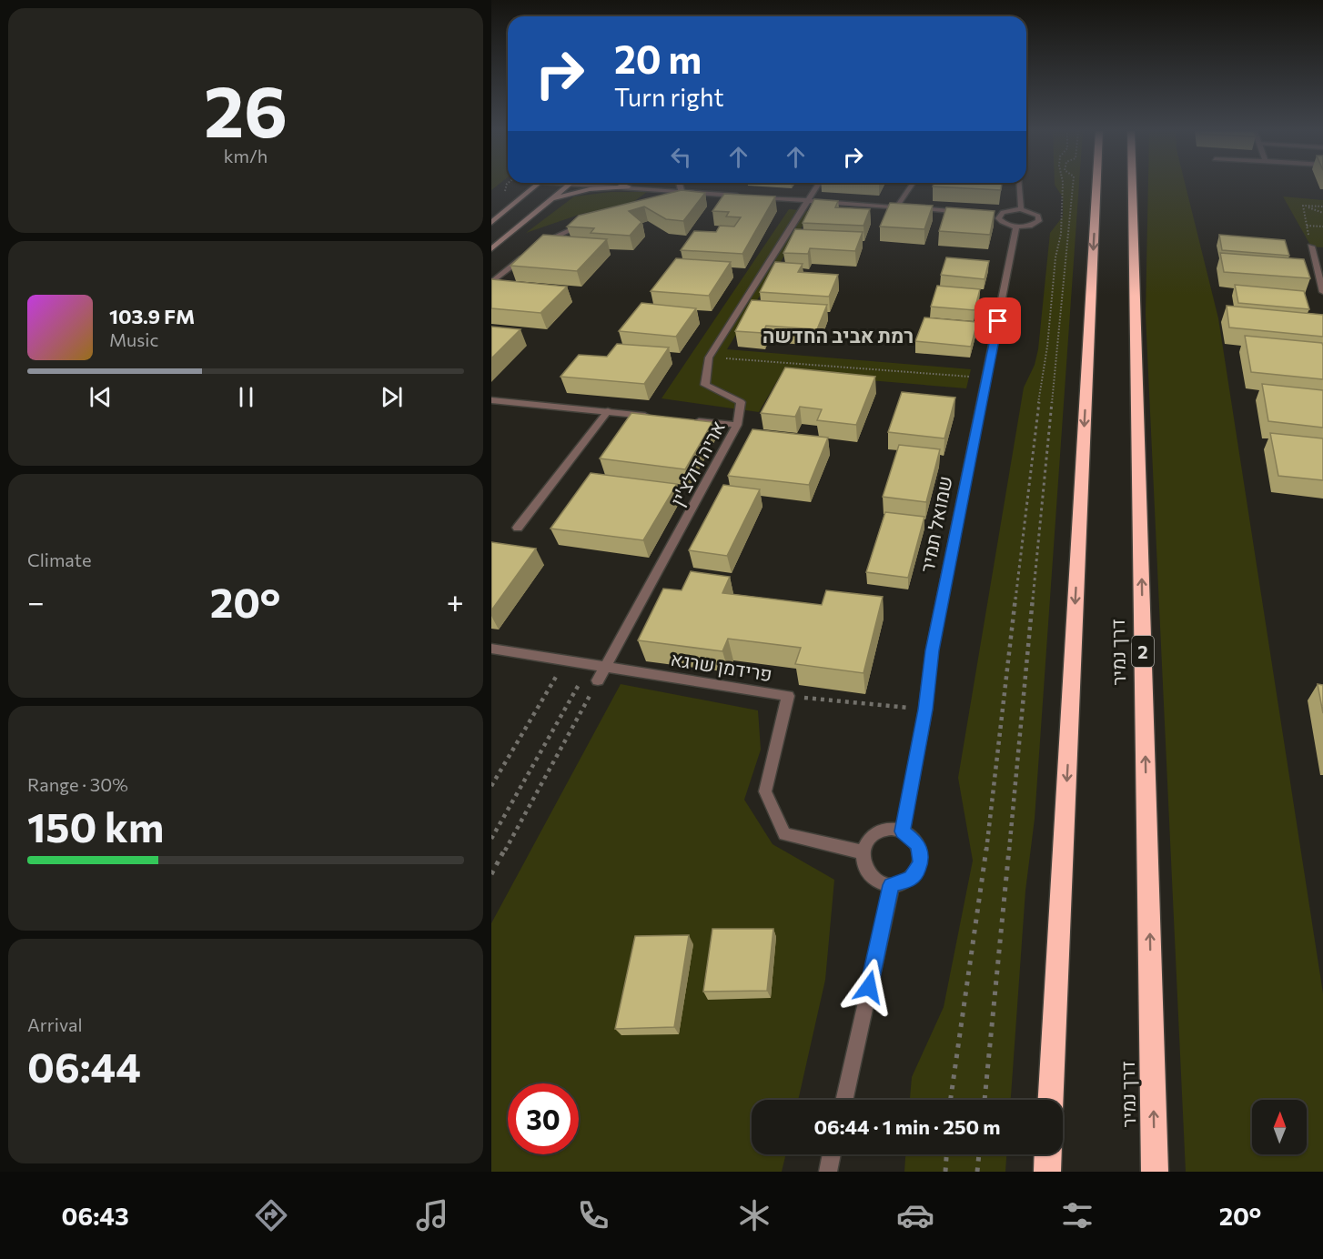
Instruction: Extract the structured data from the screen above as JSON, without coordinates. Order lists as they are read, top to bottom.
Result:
{
  "streets": {
    "highway": ["2", "דרך נמיר"],
    "street": ["אריה דולצ'ין", "שמואל תמיר", "פרידמן שרגא"]
  },
  "crossings": [
    ["אריה דולצ'ין", "פרידמן שרגא"],
    ["שמואל תמיר", "פרידמן שרגא"]
  ],
  "districts": ["רמת אביב החדשה"],
  "north": "top",
  "page": {
    "tile": [
      ["26", "km/h"],
      "Climate",
      ["Range · 30%", "150 km"],
      ["Arrival", "06:44"]
    ],
    "turn": ["20 m", "Turn right"],
    "song": ["103.9 FM", "Music"],
    "heat": ["−", "20°", "+"],
    "limit": "30",
    "trip": "06:44 · 1 min · 250 m",
    "tabs": ["06:43", "20°"]
  }
}
